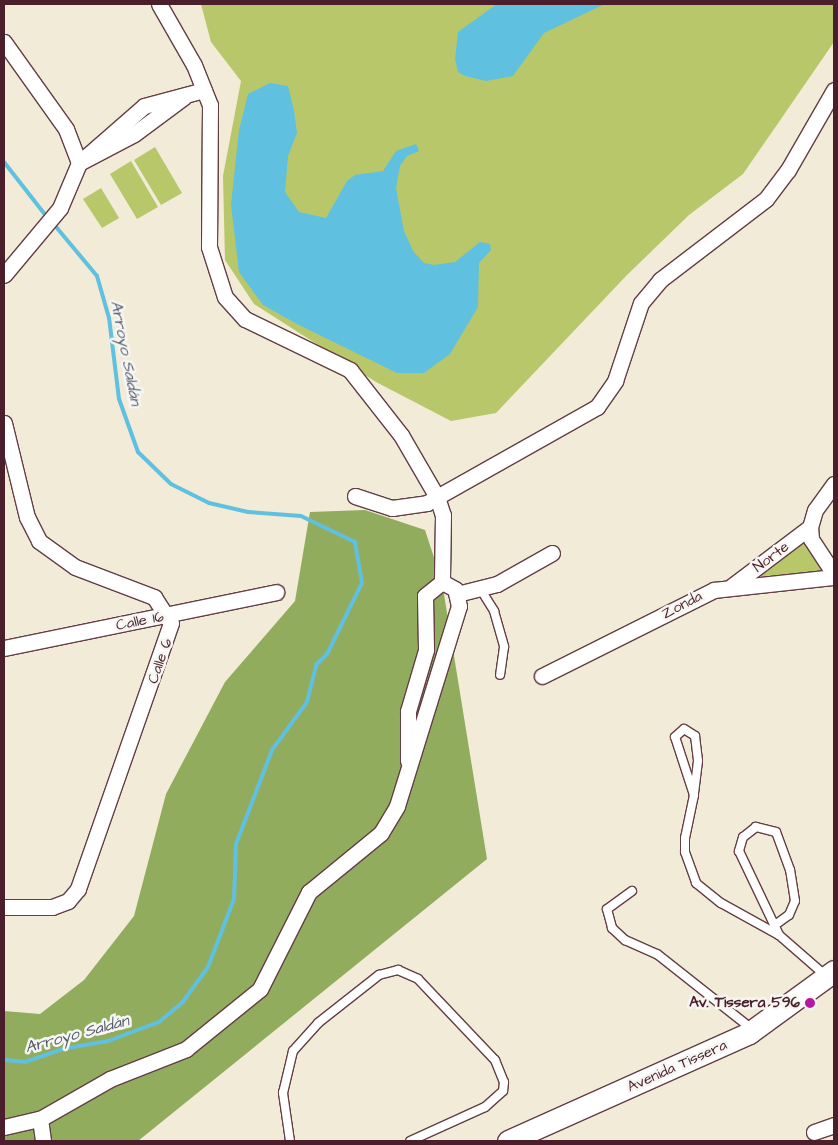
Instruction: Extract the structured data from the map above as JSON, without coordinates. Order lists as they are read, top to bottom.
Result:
{
  "streets": {
    "main road": ["Avenida Tissera"],
    "street": [
      "Norte",
      "Zonda",
      "Calle 16",
      "Calle 6"
    ]
  },
  "crossings": [
    ["Norte", "Zonda"],
    ["Calle 16", "Calle 6"]
  ],
  "water": ["Arroyo Saldán"],
  "places": ["Av. Tissera 596"]
}
